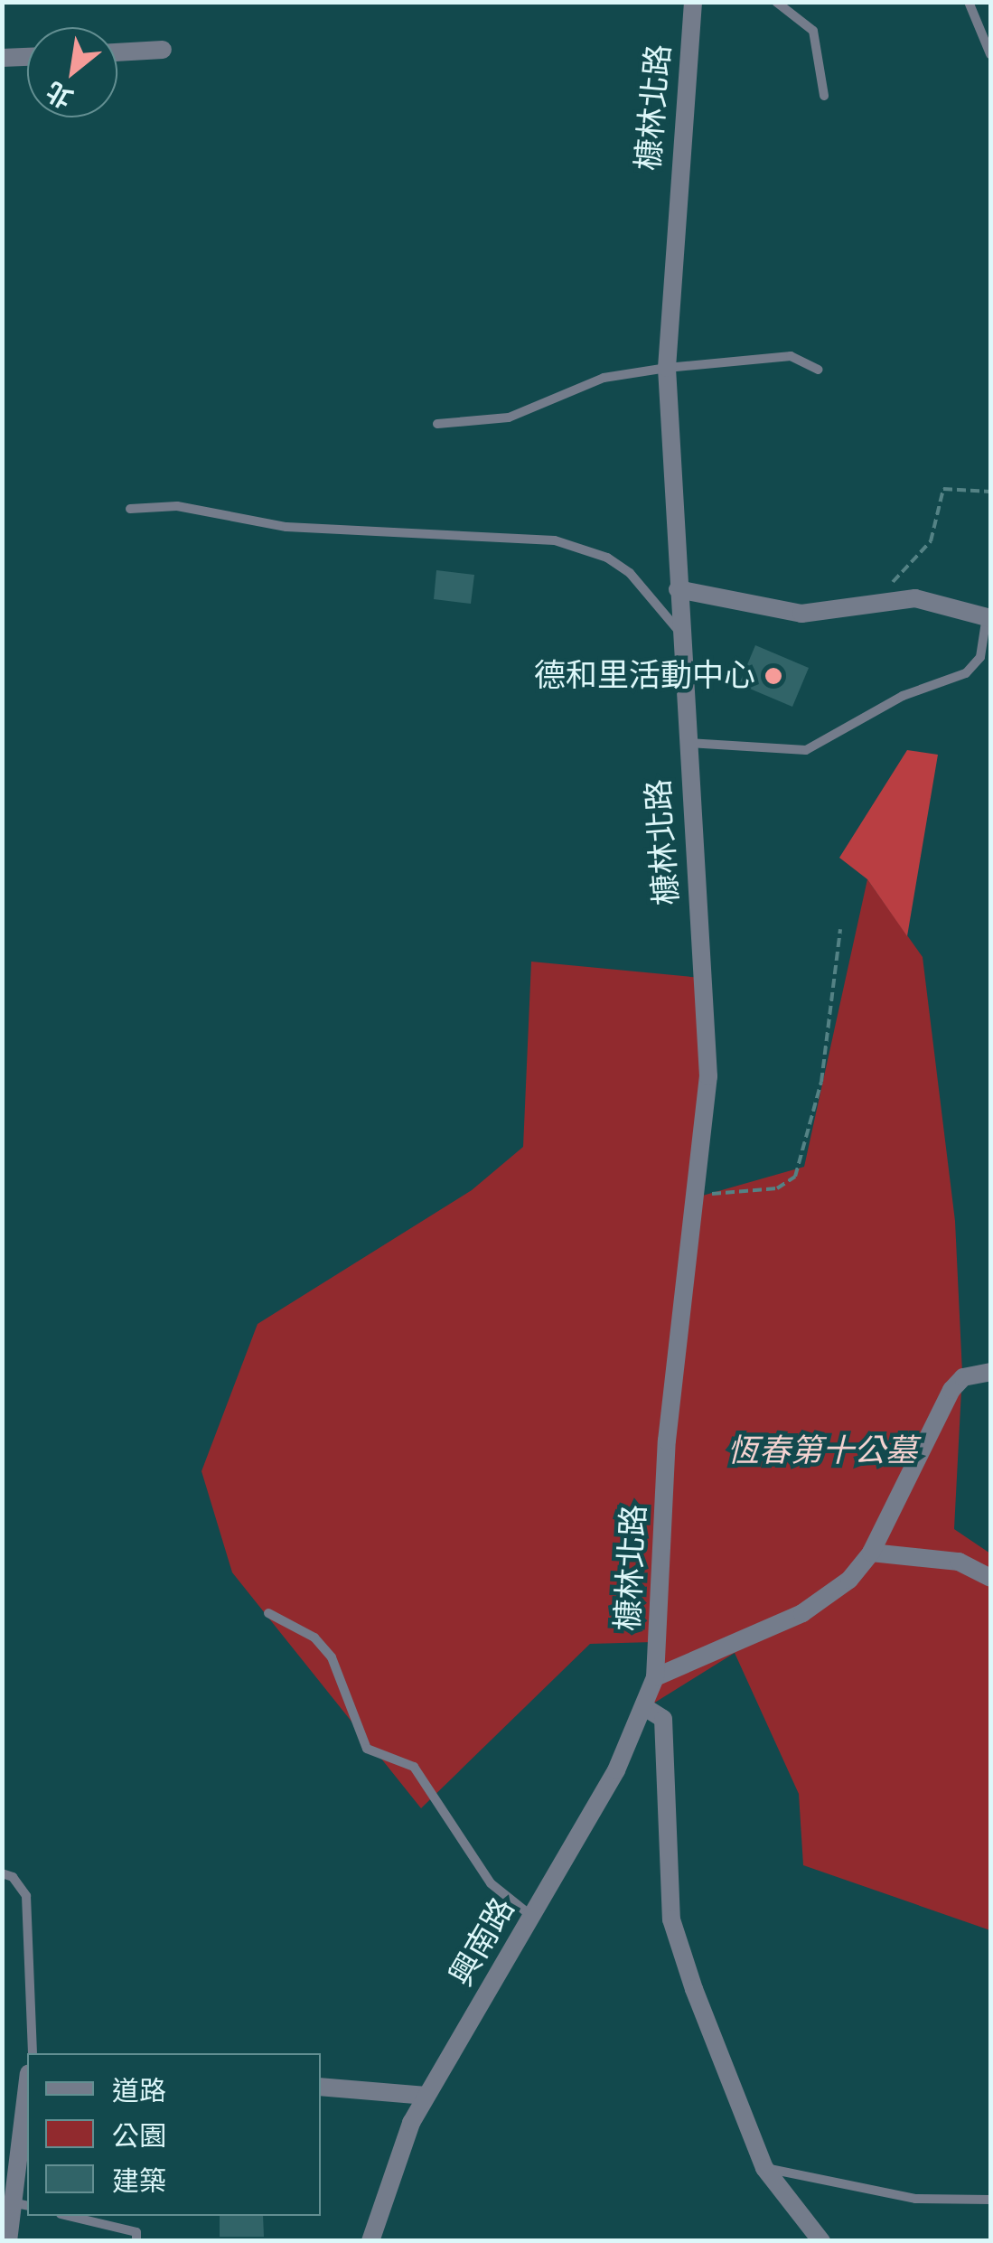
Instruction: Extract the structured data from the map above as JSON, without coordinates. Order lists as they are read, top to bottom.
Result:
{
  "streets": {
    "street": ["槺林北路", "興南路"]
  },
  "crossings": [
    ["槺林北路", "興南路"]
  ],
  "parks": ["恆春第十公墓"],
  "places": ["德和里活動中心"],
  "legend": ["道路", "公園", "建築"],
  "north": "bottom left"
}
